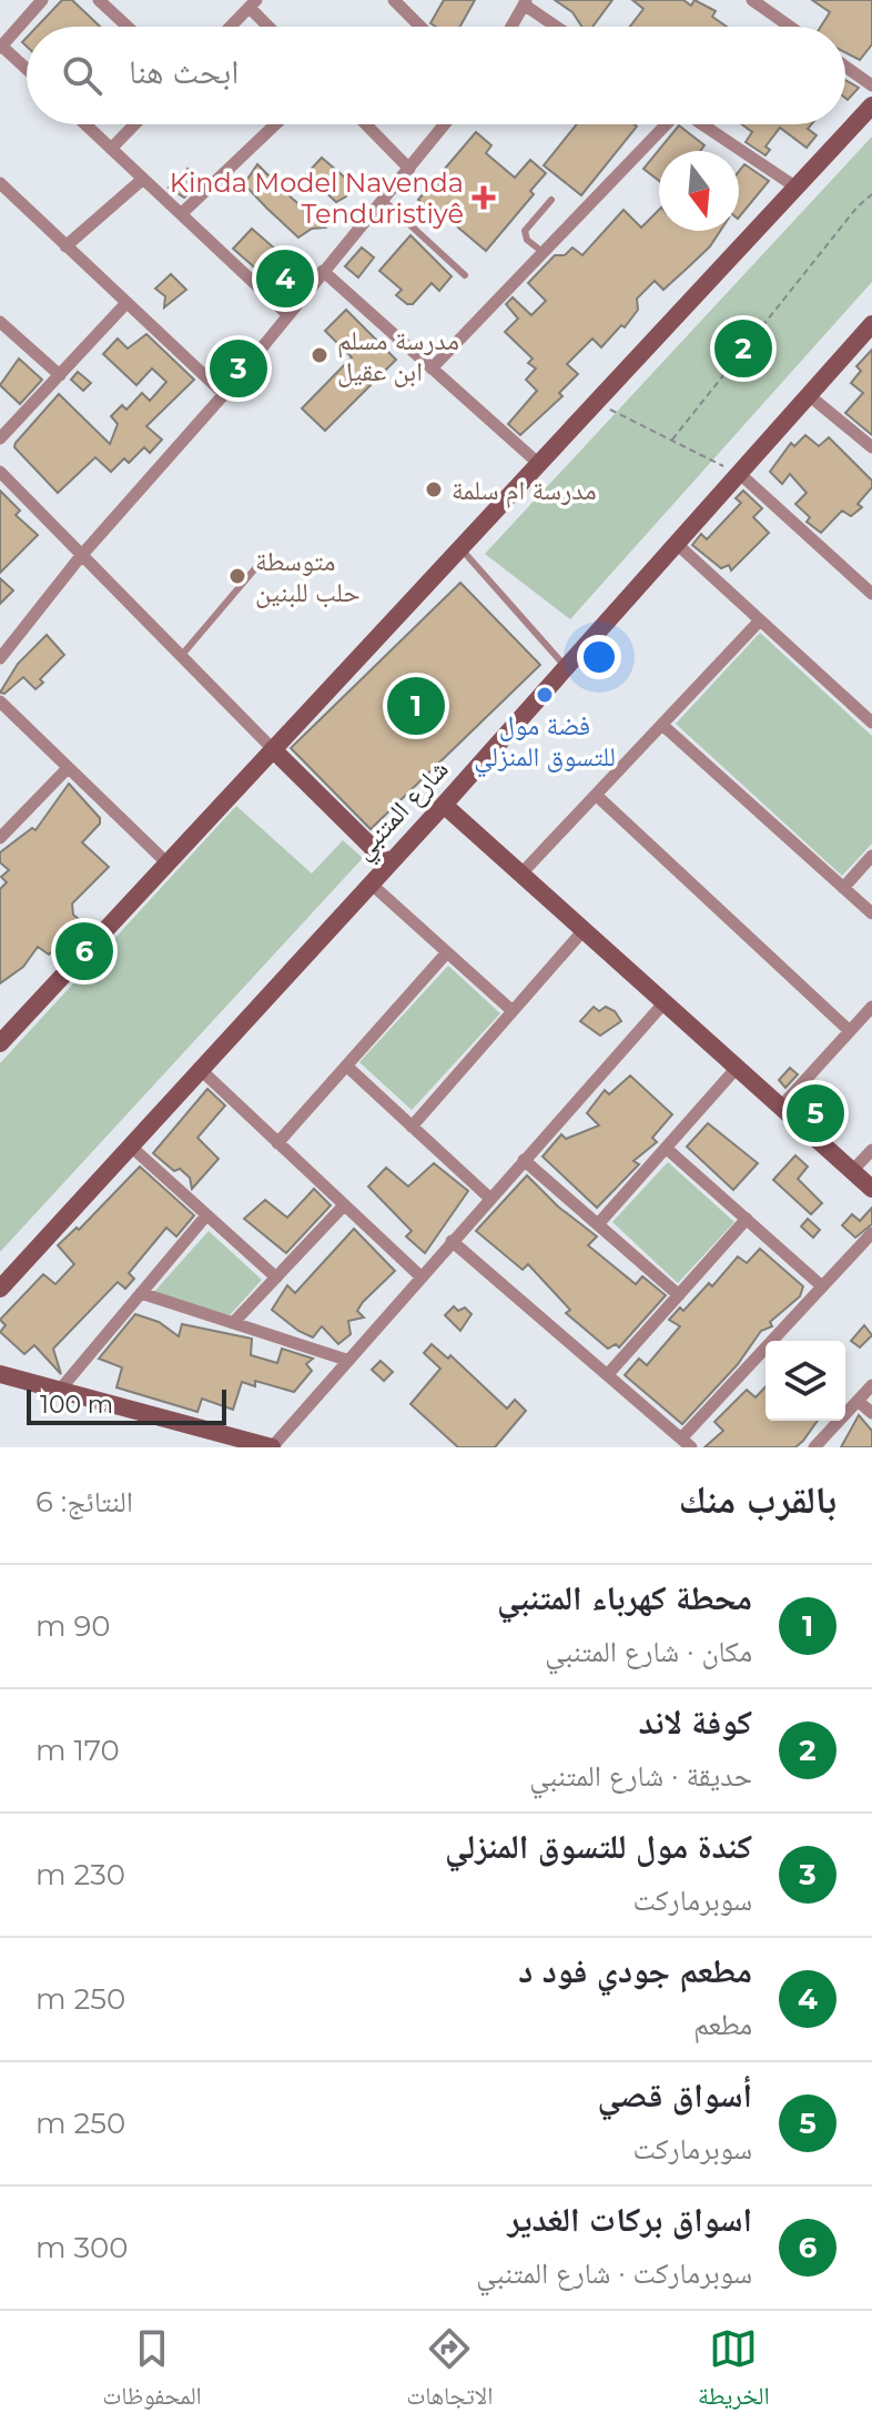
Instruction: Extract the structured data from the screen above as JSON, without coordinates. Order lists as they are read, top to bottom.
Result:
{
  "streets": {
    "street": ["شارع المتنبي"]
  },
  "places": {
    "health": ["Kinda Model Navenda Tenduristiyê"],
    "other": [
      "مدرسة مسلم ابن عقيل",
      "مدرسة ام سلمة",
      "متوسطة حلب للبنين",
      "فضة مول للتسوق المنزلي"
    ]
  },
  "scale_bar": "100 m",
  "north": "bottom",
  "page": {
    "search": "ابحث هنا",
    "pins": [
      "4",
      "2",
      "3",
      "1",
      "6",
      "5"
    ],
    "scale": "100 m",
    "heading": ["بالقرب منك", "النتائج: 6"],
    "list": [
      {
        "mark": "1",
        "name": "محطة كهرباء المتنبي",
        "note": "مكان · شارع المتنبي",
        "value": "90 m"
      },
      {
        "mark": "2",
        "name": "كوفة لاند",
        "note": "حديقة · شارع المتنبي",
        "value": "170 m"
      },
      {
        "mark": "3",
        "name": "كندة مول للتسوق المنزلي",
        "note": "سوبرماركت",
        "value": "230 m"
      },
      {
        "mark": "4",
        "name": "مطعم جودي فود د",
        "note": "مطعم",
        "value": "250 m"
      },
      {
        "mark": "5",
        "name": "أسواق قصي",
        "note": "سوبرماركت",
        "value": "250 m"
      },
      {
        "mark": "6",
        "name": "اسواق بركات الغدير",
        "note": "سوبرماركت · شارع المتنبي",
        "value": "300 m"
      }
    ],
    "nav": ["الخريطة", "الاتجاهات", "المحفوظات"]
  }
}
